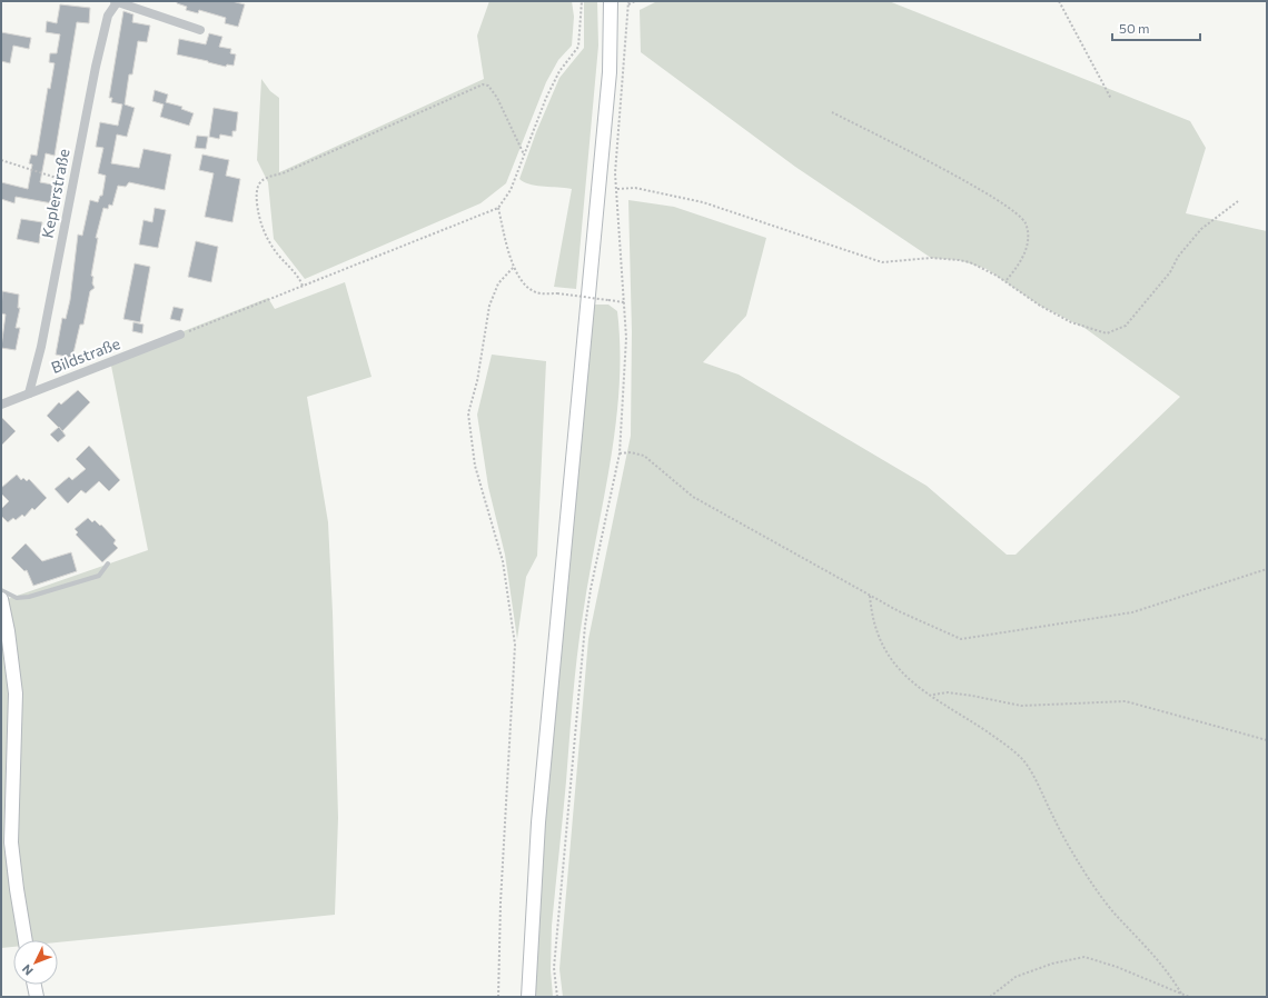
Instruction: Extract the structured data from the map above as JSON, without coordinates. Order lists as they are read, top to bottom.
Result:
{
  "streets": {
    "street": ["Keplerstraße", "Bildstraße"]
  },
  "crossings": [
    ["Keplerstraße", "Bildstraße"]
  ],
  "scale_bar": "50 m",
  "north": "bottom left"
}
